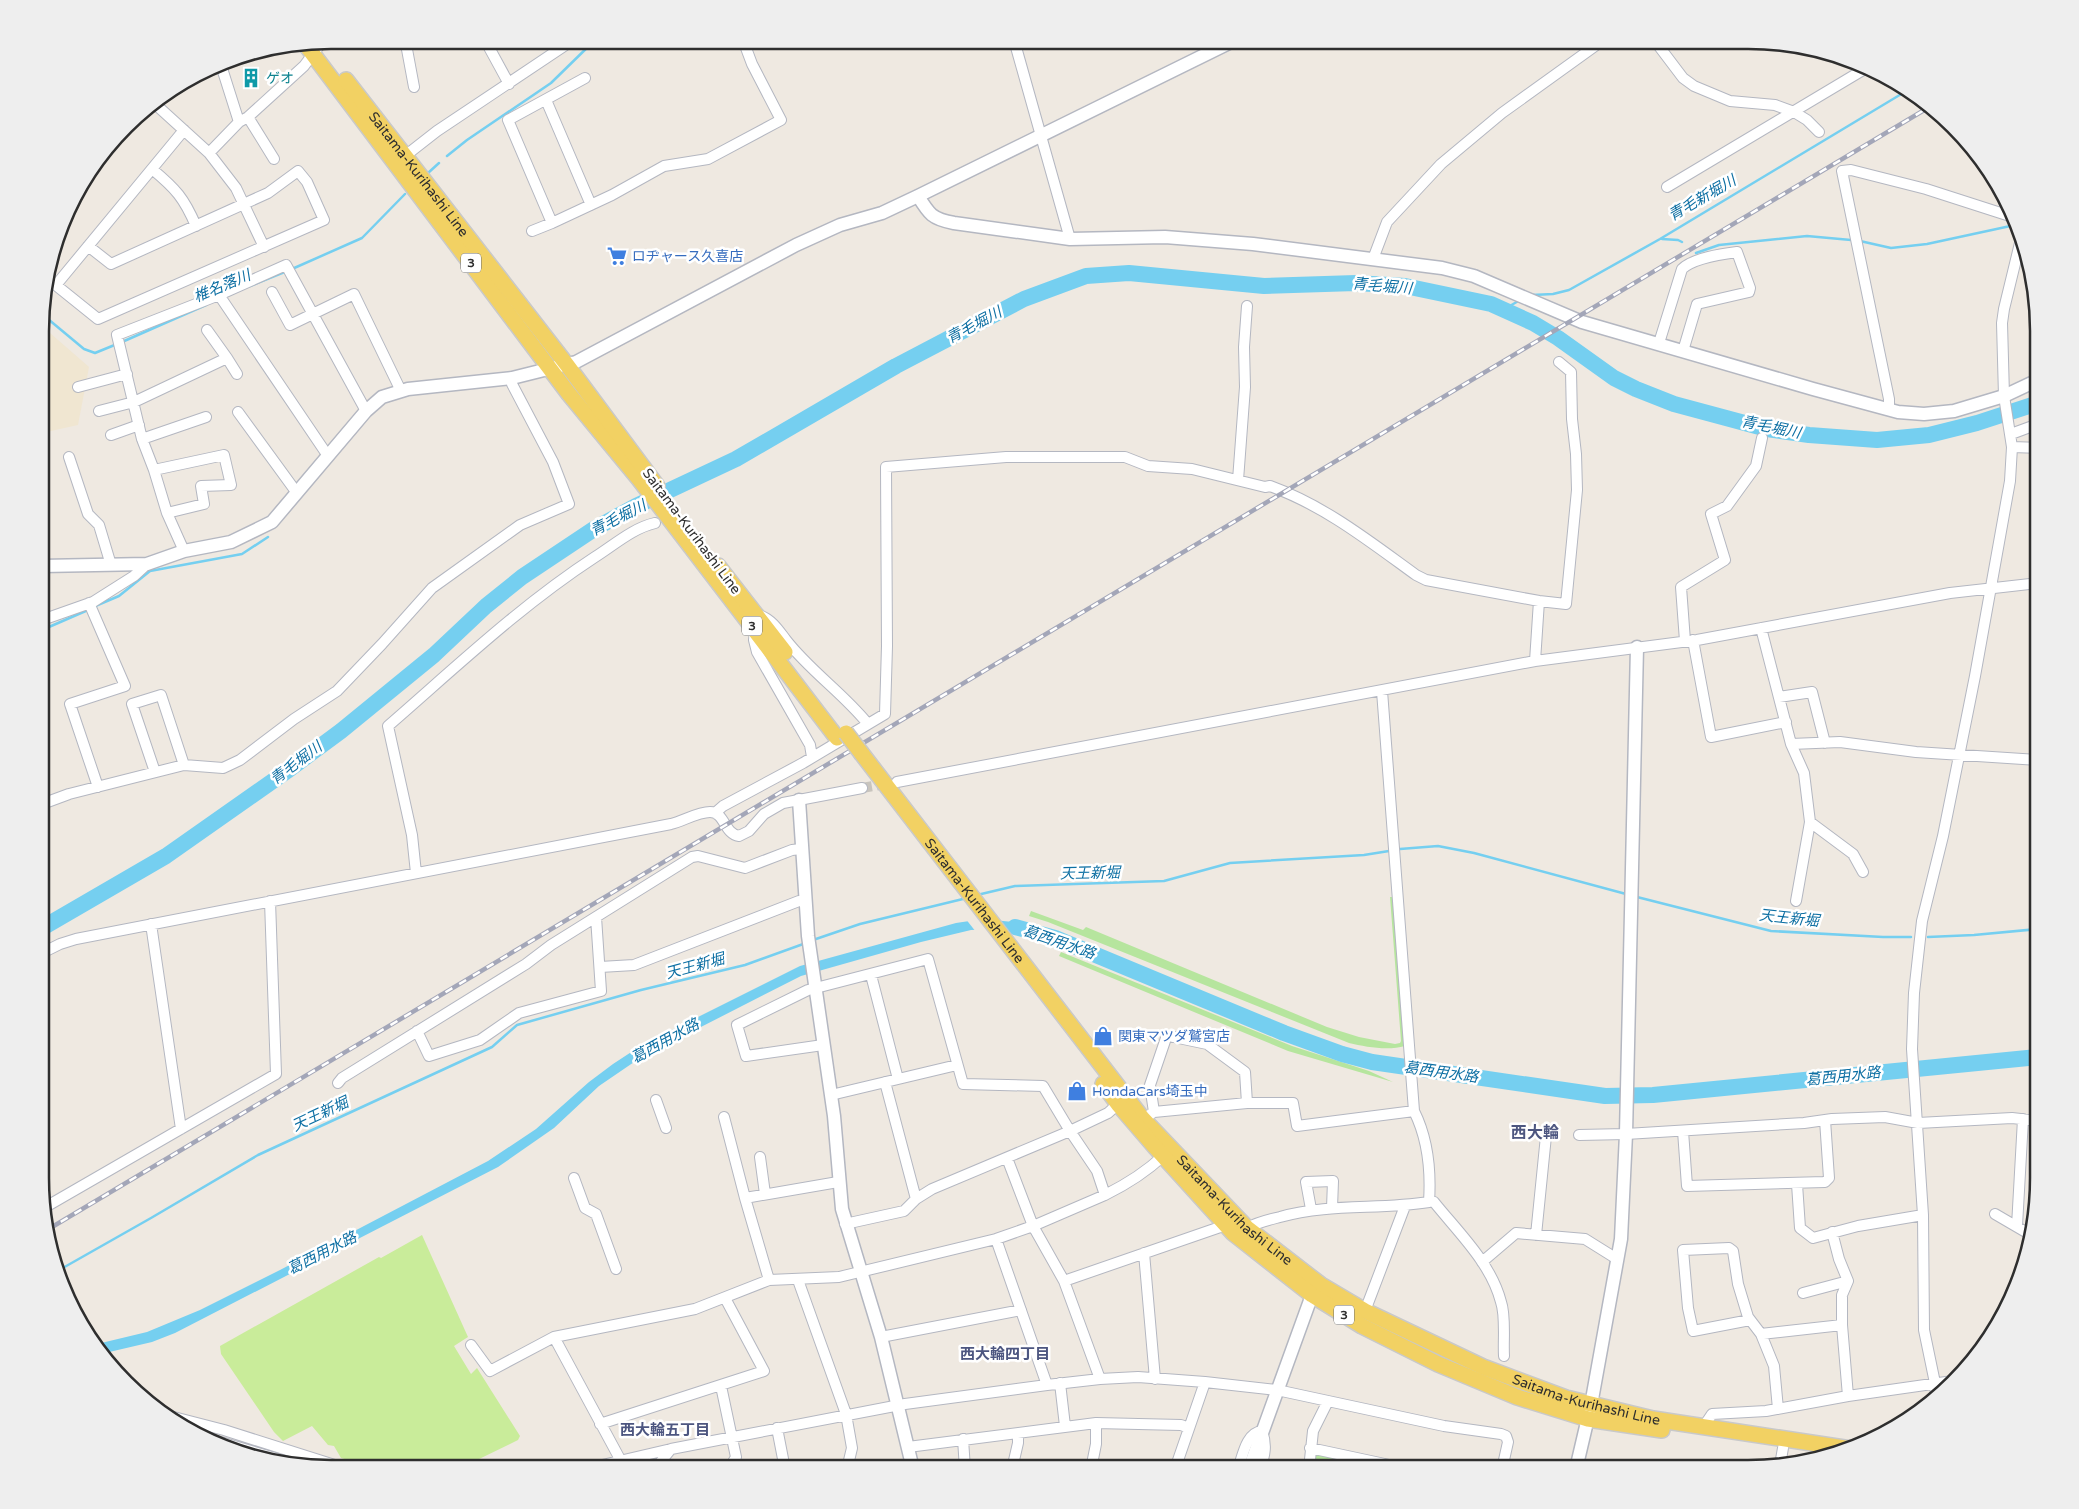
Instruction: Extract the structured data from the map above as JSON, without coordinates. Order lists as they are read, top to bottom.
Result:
{
  "streets": {
    "main road": ["Saitama-Kurihashi Line", "3"]
  },
  "districts": ["西大輪", "西大輪四丁目", "西大輪五丁目"],
  "water": [
    "青毛新堀川",
    "椎名落川",
    "青毛堀川",
    "天王新堀",
    "葛西用水路"
  ],
  "places": {
    "building": ["ゲオ"],
    "supermarket": ["ロヂャース久喜店"],
    "shop": ["関東マツダ鷲宮店", "HondaCars埼玉中"]
  }
}
